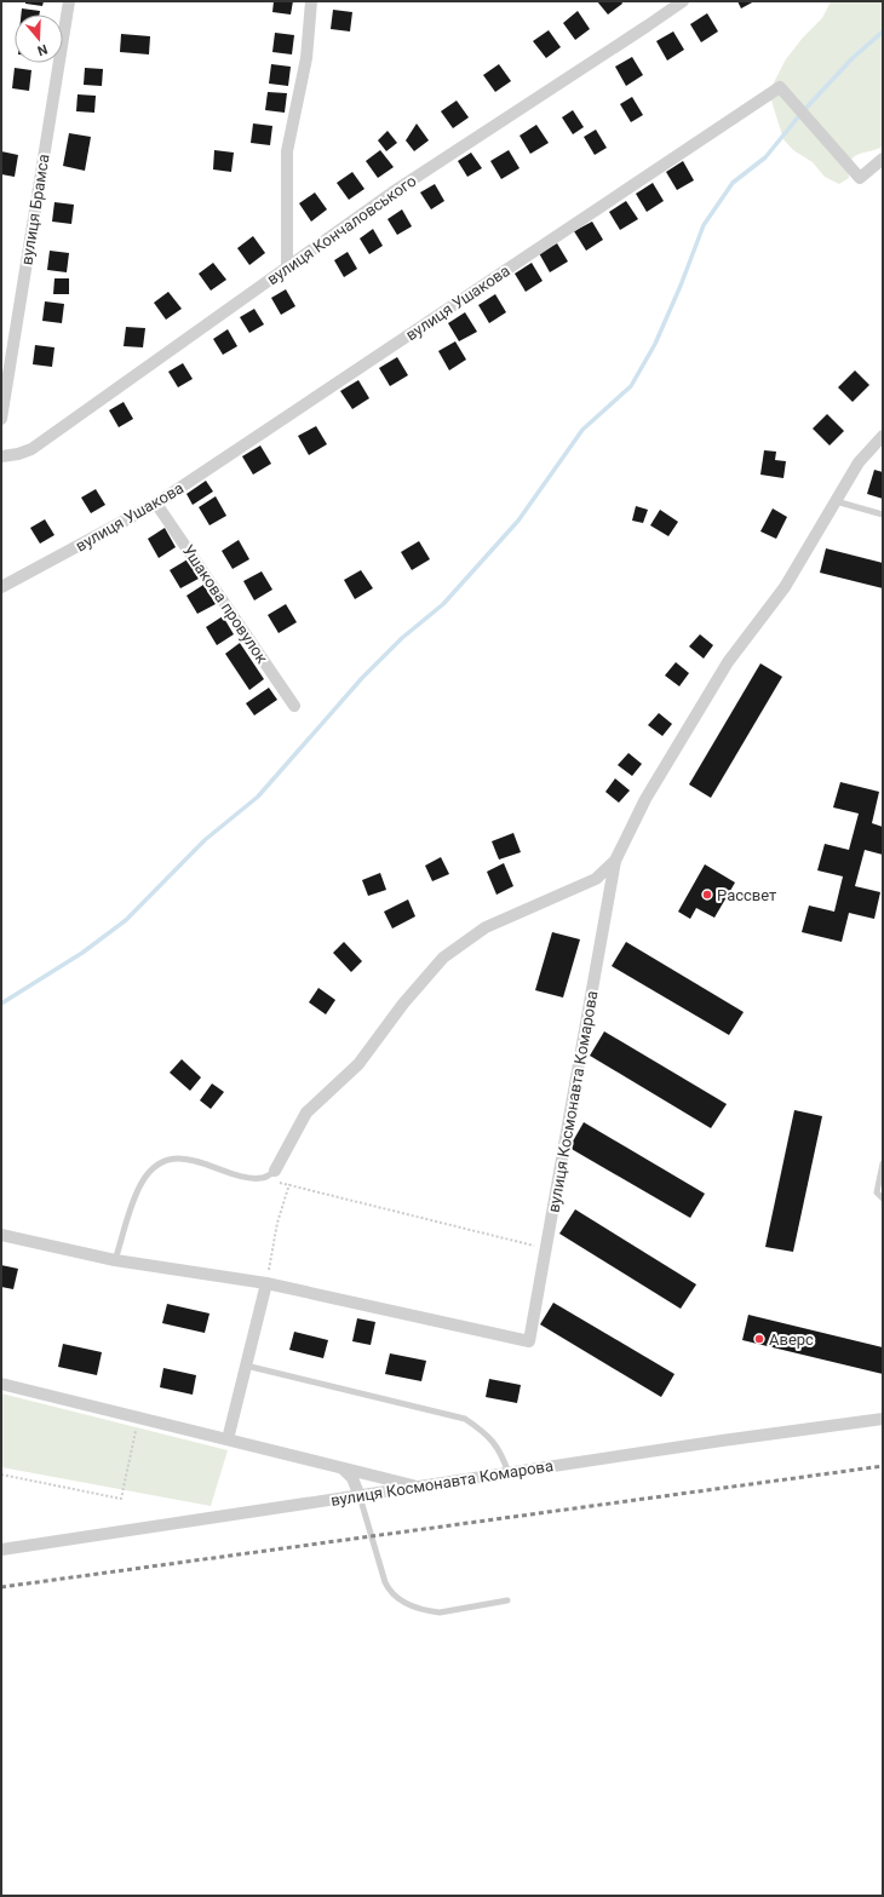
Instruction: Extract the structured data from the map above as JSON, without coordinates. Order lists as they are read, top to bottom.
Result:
{
  "streets": {
    "street": [
      "вулиця Брамса",
      "вулиця Кончаловського",
      "вулиця Ушакова",
      "Ушакова провулок",
      "вулиця Космонавта Комарова"
    ]
  },
  "crossings": [
    ["вулиця Ушакова", "Ушакова провулок"]
  ],
  "places": ["Рассвет", "Аверс"],
  "north": "bottom"
}
